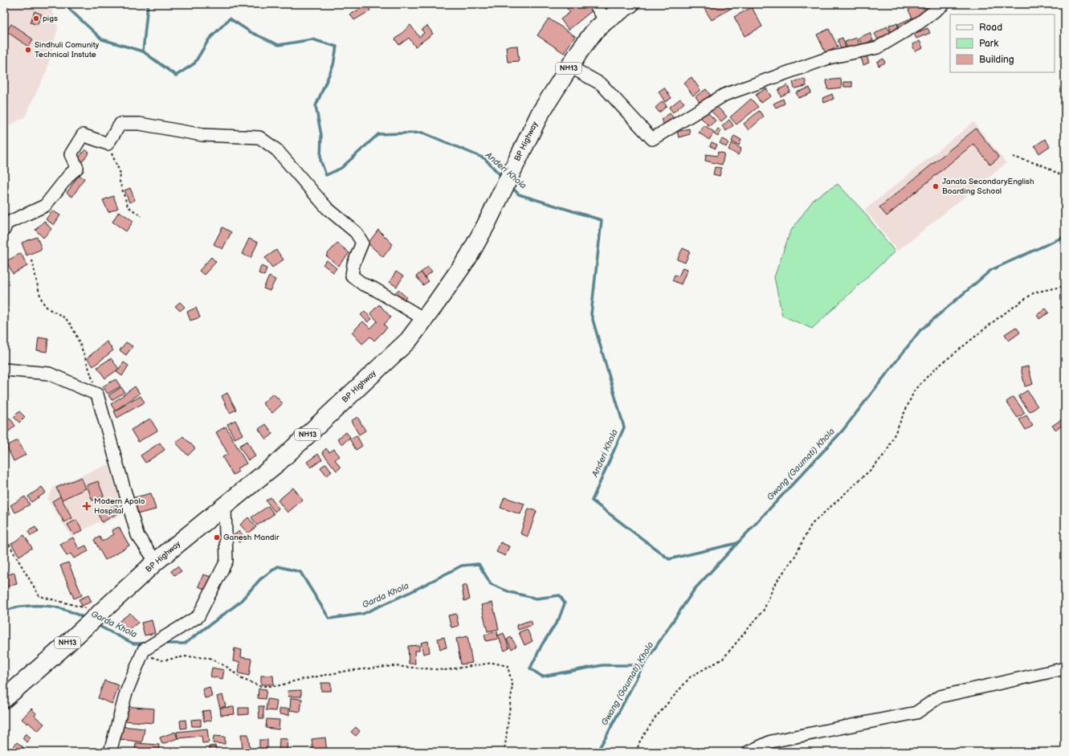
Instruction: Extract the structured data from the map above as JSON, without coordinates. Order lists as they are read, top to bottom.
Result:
{
  "streets": {
    "highway": ["NH13", "BP Highway"]
  },
  "water": ["Anderi Khola", "Gwang (Gaumati) Khola", "Garda Khola"],
  "places": {
    "other": [
      "pigs",
      "Sindhuli Comunity Technical Instute",
      "Janata SecondaryEnglish Boarding School",
      "Ganesh Mandir"
    ],
    "health": ["Modern Apolo Hospital"]
  },
  "legend": ["Road", "Park", "Building"]
}
